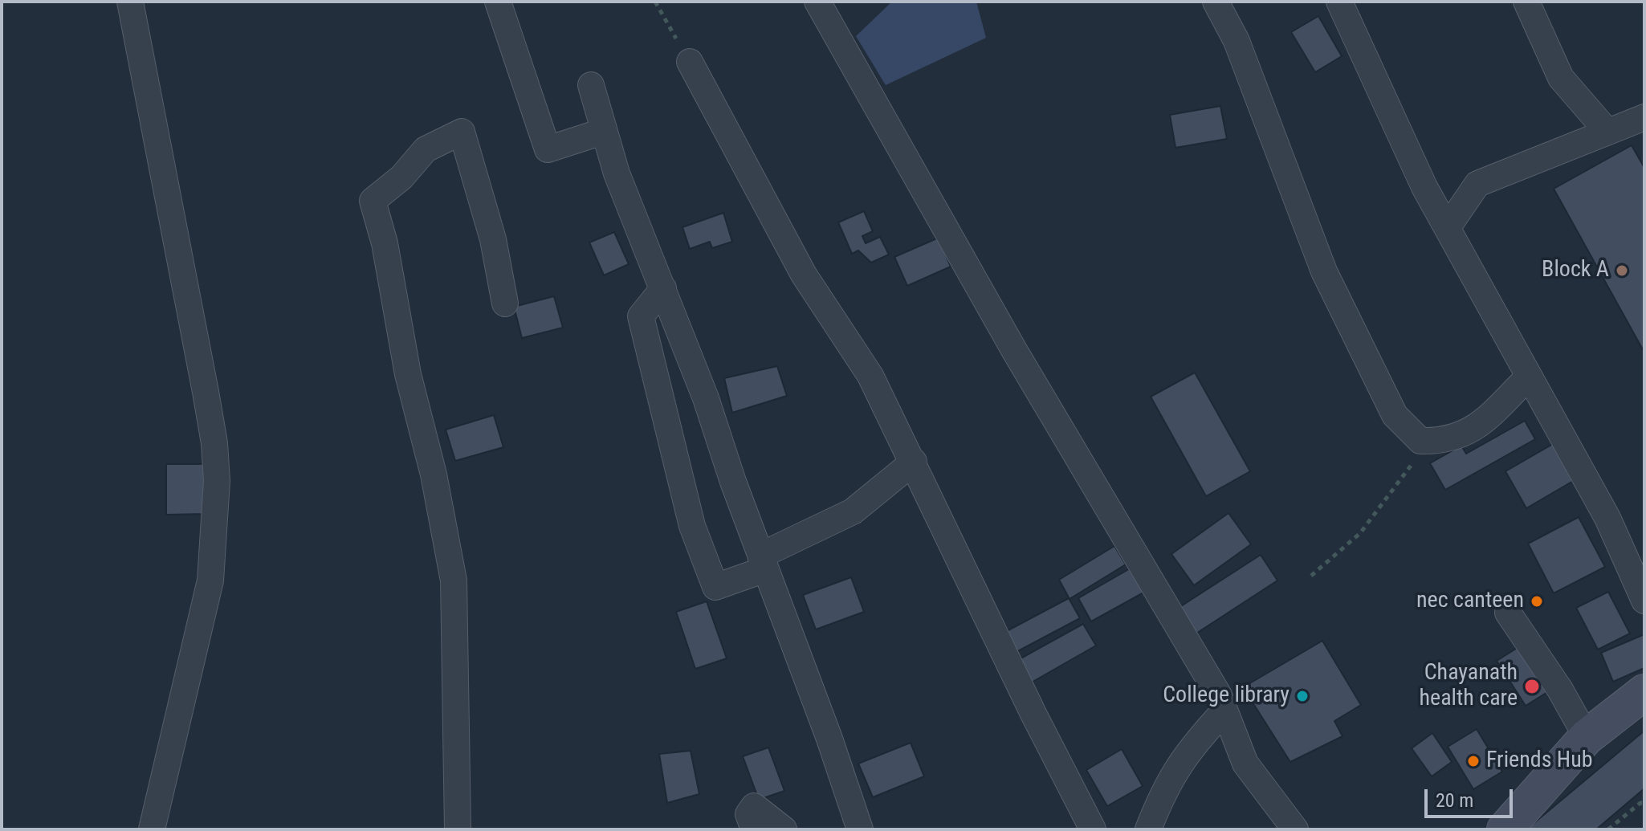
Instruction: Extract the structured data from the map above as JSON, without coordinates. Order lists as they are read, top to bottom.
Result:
{
  "places": [
    "Block A",
    "nec canteen",
    "Chayanath health care",
    "College library",
    "Friends Hub"
  ],
  "scale_bar": "20 m"
}
